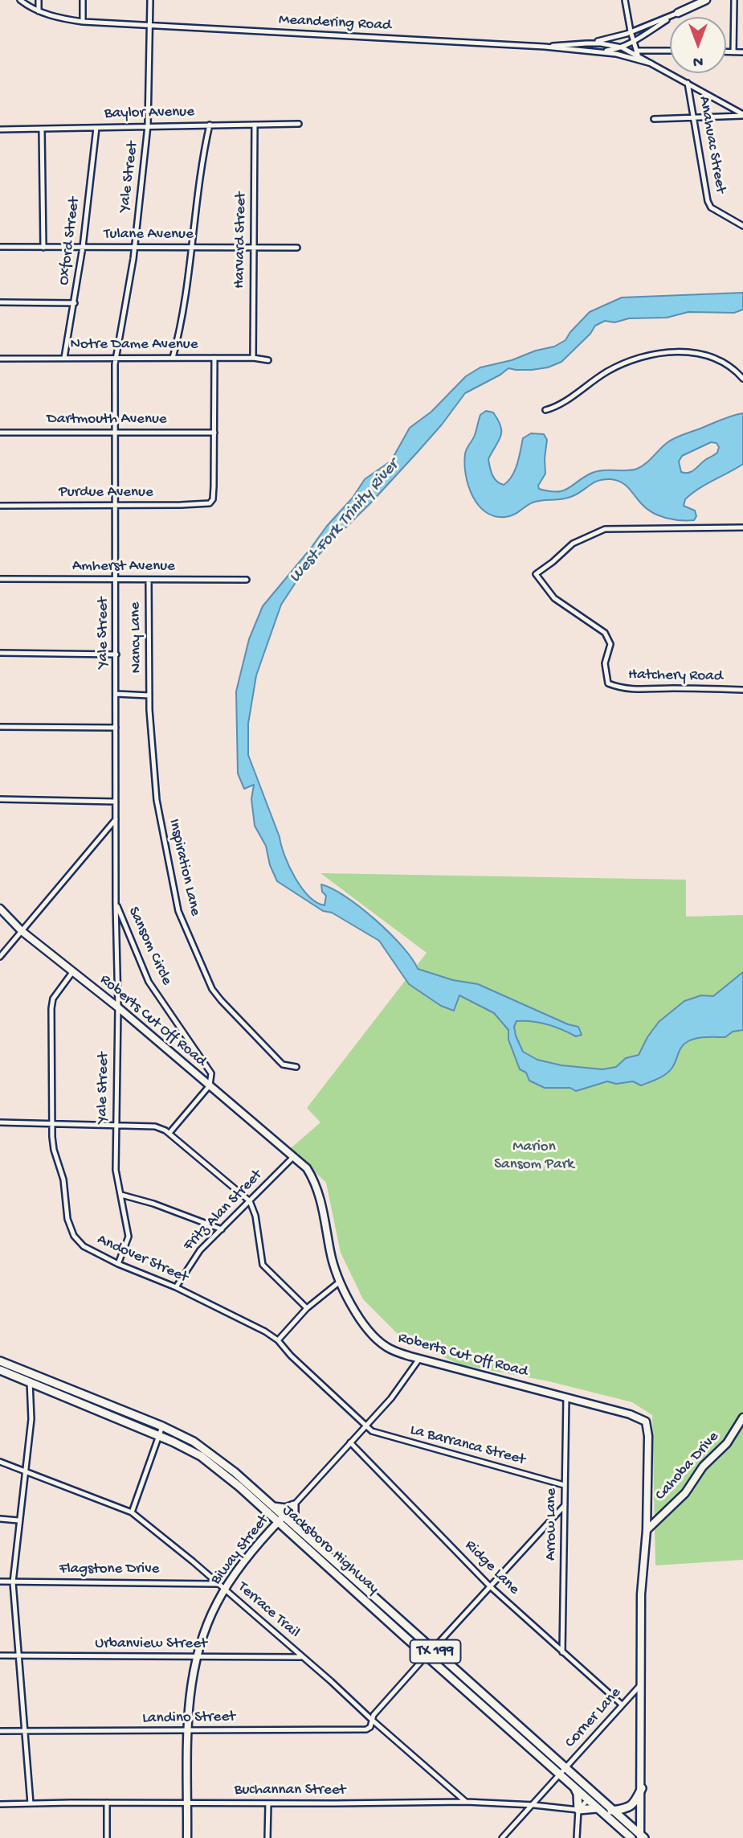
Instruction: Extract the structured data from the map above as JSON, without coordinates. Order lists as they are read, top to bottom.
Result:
{
  "streets": {
    "main road": ["Jacksboro Highway", "TX 199"],
    "street": [
      "Meandering Road",
      "Baylor Avenue",
      "Anahuac Street",
      "Yale Street",
      "Tulane Avenue",
      "Harvard Street",
      "Oxford Street",
      "Notre Dame Avenue",
      "Dartmouth Avenue",
      "Purdue Avenue",
      "Amherst Avenue",
      "Nancy Lane",
      "Hatchery Road",
      "Inspiration Lane",
      "Sansom Circle",
      "Roberts Cut Off Road",
      "Fritz Alan Street",
      "Andover Street",
      "La Barranca Street",
      "Cahoba Drive",
      "Arrow Lane",
      "Biway Street",
      "Ridge Lane",
      "Flagstone Drive",
      "Terrace Trail",
      "Urbanview Street",
      "Landino Street",
      "Corner Lane",
      "Buchannan Street"
    ]
  },
  "crossings": [
    ["Meandering Road", "Anahuac Street"],
    ["Meandering Road", "Yale Street"],
    ["Baylor Avenue", "Yale Street"],
    ["Baylor Avenue", "Harvard Street"],
    ["Baylor Avenue", "Oxford Street"],
    ["Yale Street", "Tulane Avenue"],
    ["Yale Street", "Notre Dame Avenue"],
    ["Yale Street", "Dartmouth Avenue"],
    ["Yale Street", "Purdue Avenue"],
    ["Yale Street", "Amherst Avenue"],
    ["Yale Street", "Sansom Circle"],
    ["Yale Street", "Roberts Cut Off Road"],
    ["Yale Street", "Andover Street"],
    ["Tulane Avenue", "Harvard Street"],
    ["Tulane Avenue", "Oxford Street"],
    ["Harvard Street", "Notre Dame Avenue"],
    ["Oxford Street", "Notre Dame Avenue"],
    ["Dartmouth Avenue", "Purdue Avenue"],
    ["Amherst Avenue", "Nancy Lane"],
    ["Nancy Lane", "Inspiration Lane"],
    ["Sansom Circle", "Roberts Cut Off Road"],
    ["Roberts Cut Off Road", "Fritz Alan Street"],
    ["Roberts Cut Off Road", "Andover Street"],
    ["Roberts Cut Off Road", "Cahoba Drive"],
    ["Roberts Cut Off Road", "Arrow Lane"],
    ["Roberts Cut Off Road", "Biway Street"],
    ["Roberts Cut Off Road", "TX 199"],
    ["Roberts Cut Off Road", "Corner Lane"],
    ["Fritz Alan Street", "Andover Street"],
    ["Andover Street", "La Barranca Street"],
    ["Andover Street", "Biway Street"],
    ["La Barranca Street", "Arrow Lane"],
    ["La Barranca Street", "Biway Street"],
    ["Arrow Lane", "Ridge Lane"],
    ["Biway Street", "Jacksboro Highway"],
    ["Biway Street", "Ridge Lane"],
    ["Biway Street", "Terrace Trail"],
    ["Biway Street", "Urbanview Street"],
    ["Biway Street", "Landino Street"],
    ["Biway Street", "Buchannan Street"],
    ["Jacksboro Highway", "TX 199"],
    ["Jacksboro Highway", "Corner Lane"],
    ["Ridge Lane", "Corner Lane"],
    ["Flagstone Drive", "Terrace Trail"],
    ["Terrace Trail", "Urbanview Street"],
    ["Terrace Trail", "Landino Street"],
    ["Terrace Trail", "Buchannan Street"],
    ["Corner Lane", "Buchannan Street"]
  ],
  "water": ["West Fork Trinity River"],
  "parks": ["Marion Sansom Park"],
  "north": "bottom"
}
